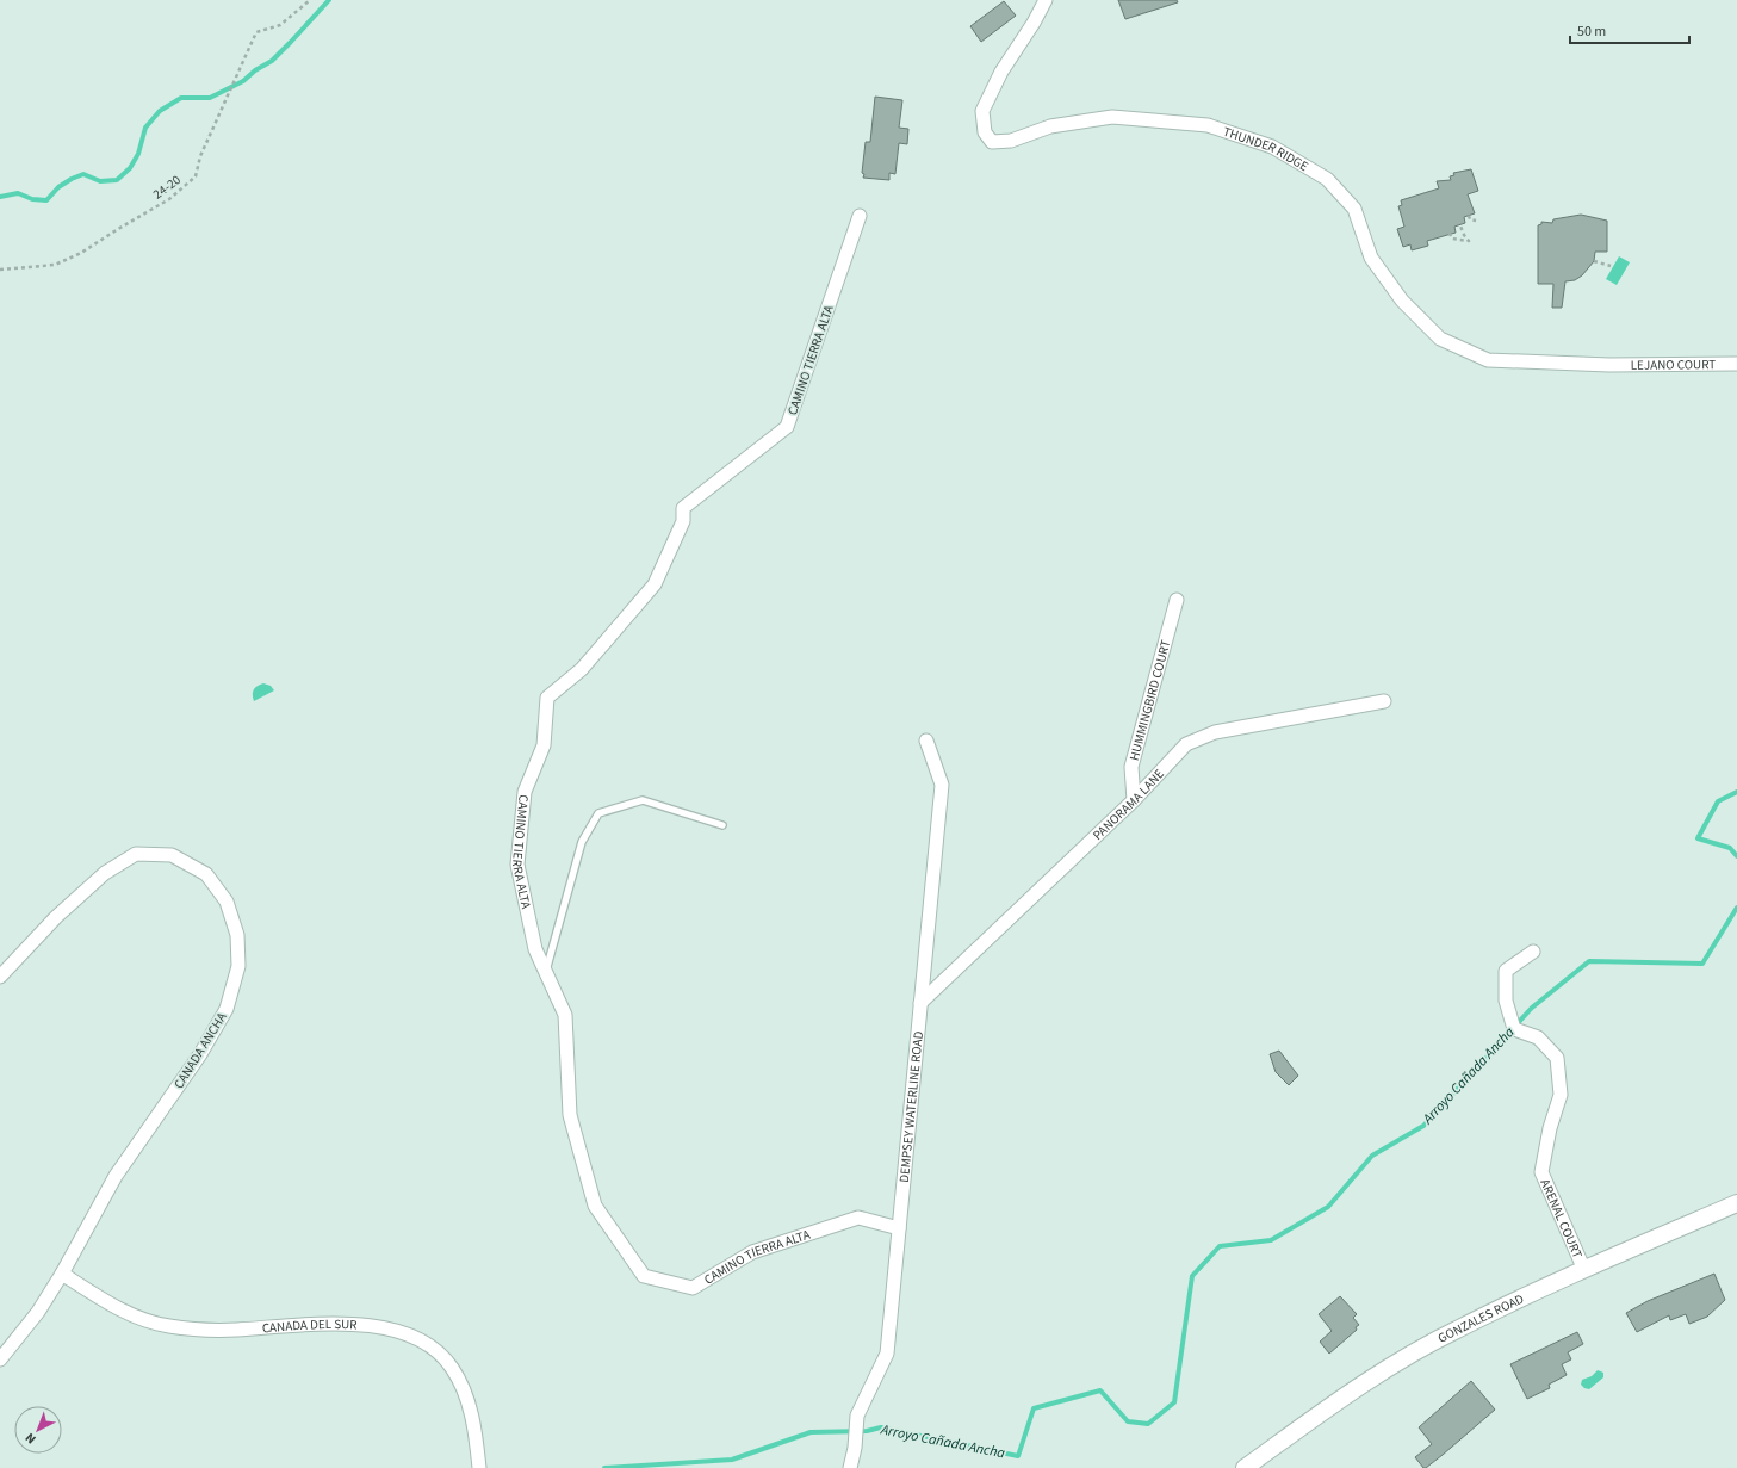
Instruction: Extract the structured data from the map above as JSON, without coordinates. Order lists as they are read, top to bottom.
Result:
{
  "streets": {
    "street": [
      "THUNDER RIDGE",
      "CAMINO TIERRA ALTA",
      "LEJANO COURT",
      "HUMMINGBIRD COURT",
      "PANORAMA LANE",
      "CANADA ANCHA",
      "DEMPSEY WATERLINE ROAD",
      "ARENAL COURT",
      "GONZALES ROAD",
      "CANADA DEL SUR"
    ],
    "path": ["24-20"]
  },
  "crossings": [
    ["THUNDER RIDGE", "LEJANO COURT"],
    ["CAMINO TIERRA ALTA", "DEMPSEY WATERLINE ROAD"],
    ["HUMMINGBIRD COURT", "PANORAMA LANE"],
    ["PANORAMA LANE", "DEMPSEY WATERLINE ROAD"],
    ["CANADA ANCHA", "CANADA DEL SUR"],
    ["ARENAL COURT", "GONZALES ROAD"]
  ],
  "water": ["Arroyo Cañada Ancha"],
  "scale_bar": "50 m",
  "north": "bottom left"
}
